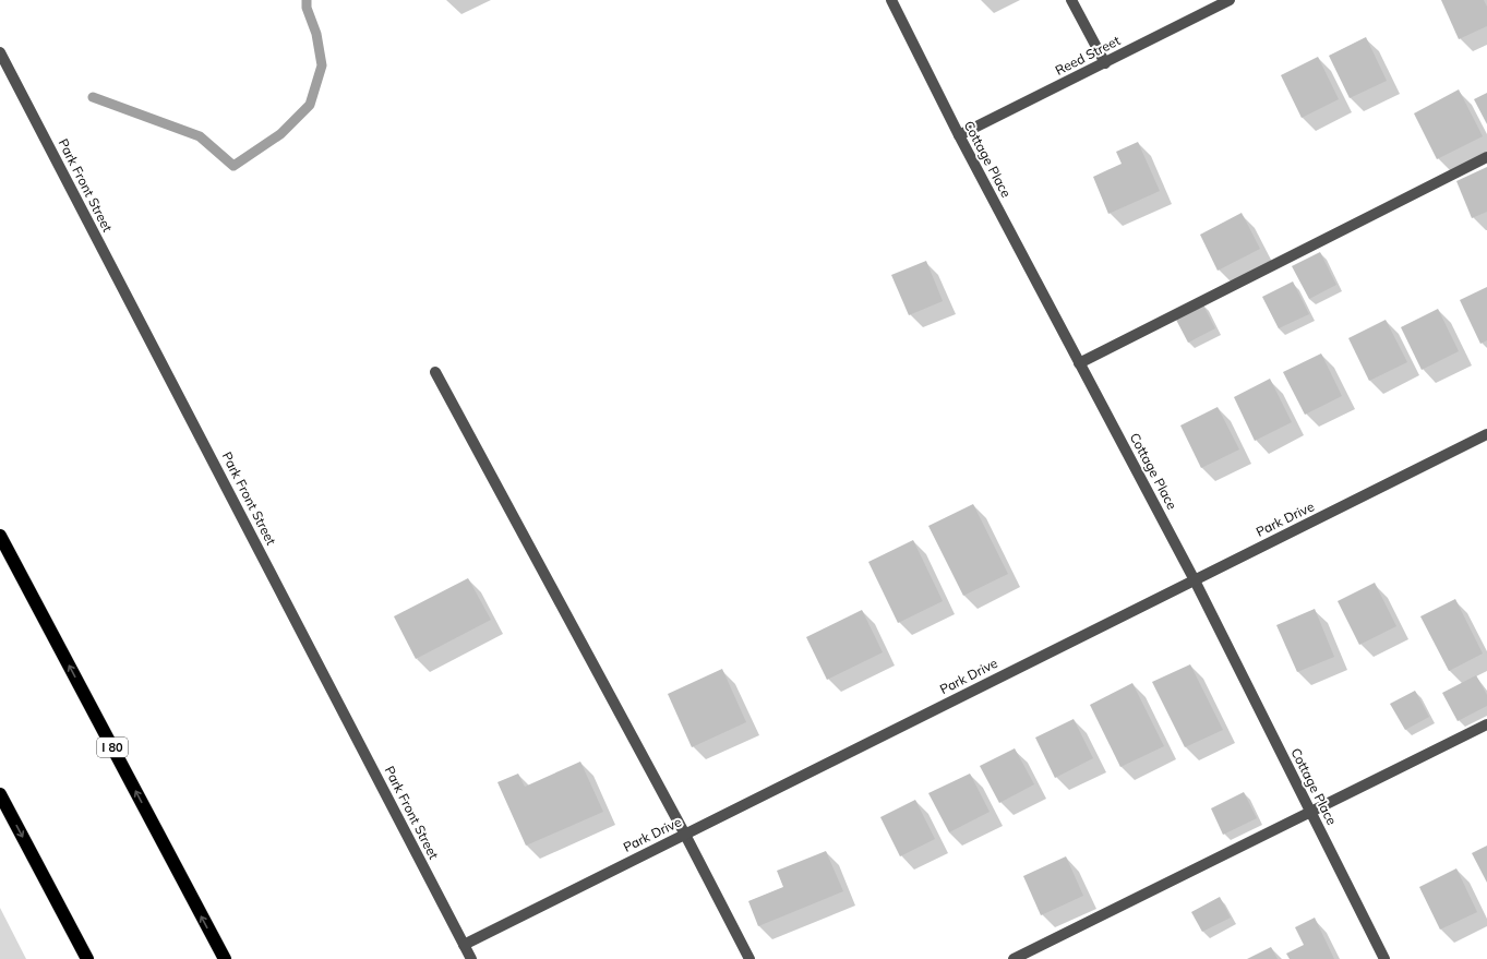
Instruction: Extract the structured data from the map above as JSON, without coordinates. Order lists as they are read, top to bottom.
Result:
{
  "streets": {
    "highway": ["I 80"],
    "street": [
      "Reed Street",
      "Cottage Place",
      "Park Front Street",
      "Park Drive"
    ]
  },
  "crossings": [
    ["Reed Street", "Cottage Place"],
    ["Cottage Place", "Park Drive"],
    ["Park Front Street", "Park Drive"]
  ]
}
